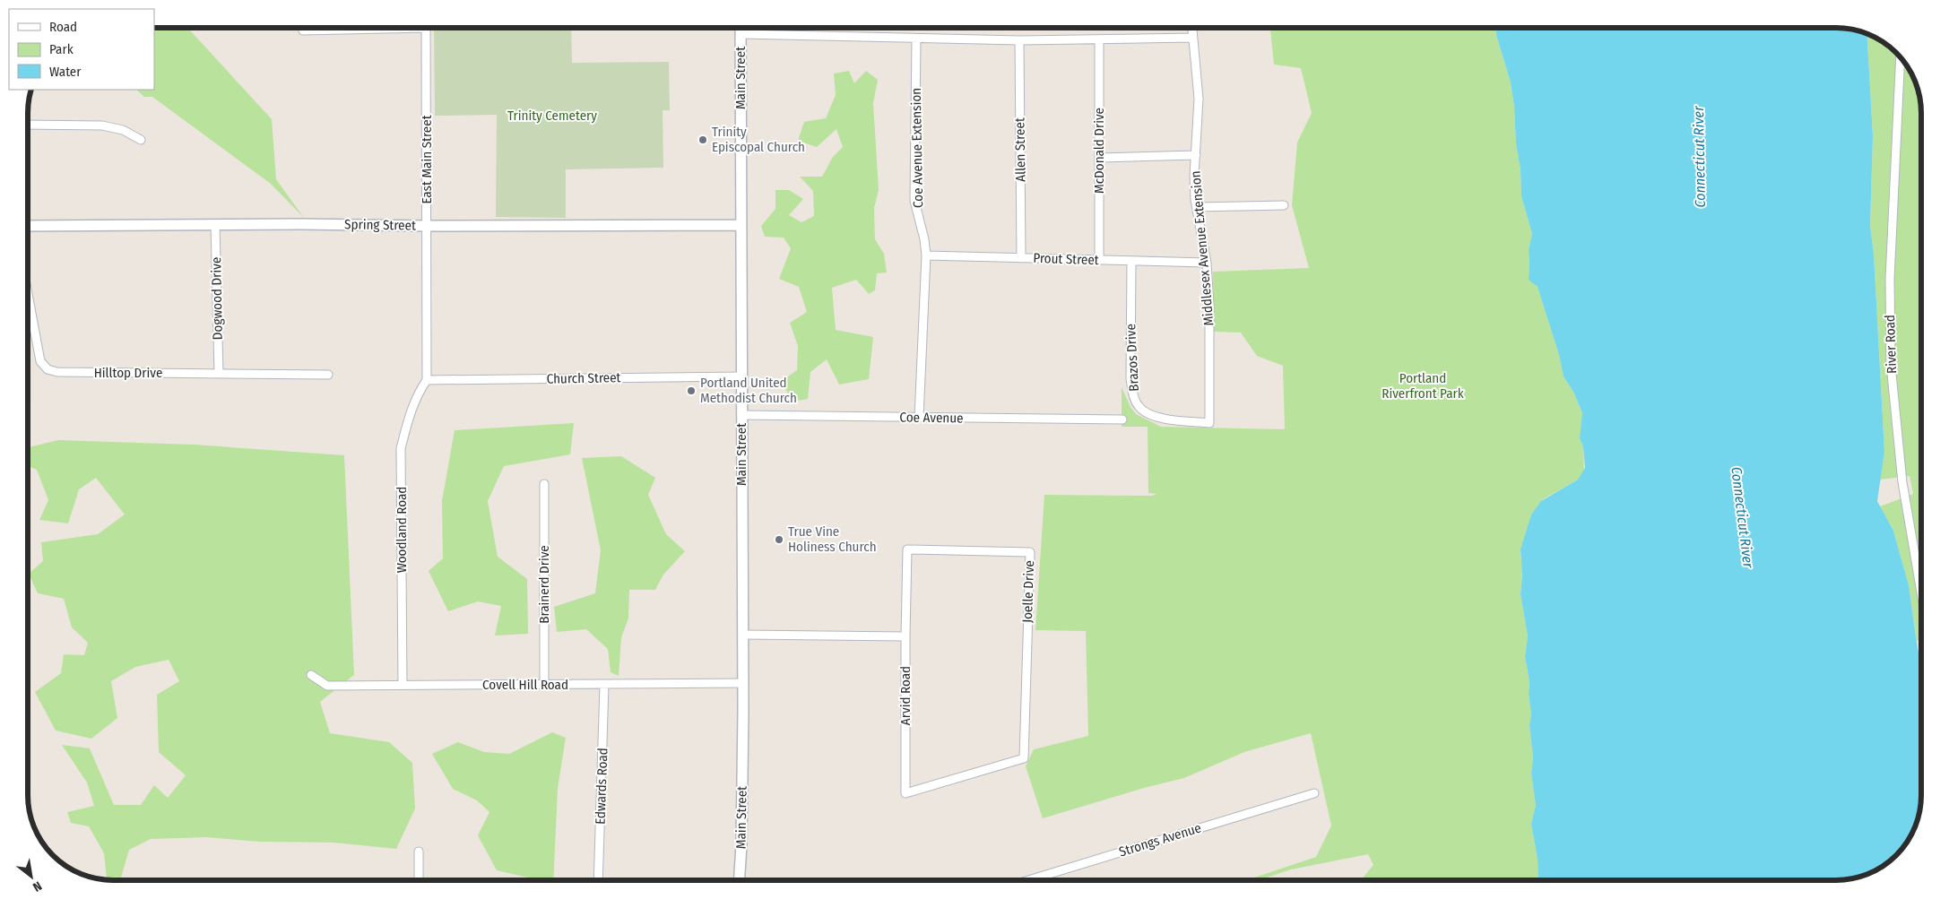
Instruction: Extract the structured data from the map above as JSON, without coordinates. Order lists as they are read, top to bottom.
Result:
{
  "streets": {
    "main road": ["Main Street", "Spring Street"],
    "street": [
      "Coe Avenue Extension",
      "Allen Street",
      "McDonald Drive",
      "East Main Street",
      "Middlesex Avenue Extension",
      "Prout Street",
      "Dogwood Drive",
      "River Road",
      "Brazos Drive",
      "Hilltop Drive",
      "Church Street",
      "Coe Avenue",
      "Woodland Road",
      "Brainerd Drive",
      "Joelle Drive",
      "Covell Hill Road",
      "Arvid Road",
      "Edwards Road",
      "Strongs Avenue"
    ]
  },
  "crossings": [
    ["Main Street", "Spring Street"],
    ["Main Street", "Church Street"],
    ["Main Street", "Coe Avenue"],
    ["Main Street", "Covell Hill Road"],
    ["Coe Avenue Extension", "Prout Street"],
    ["Coe Avenue Extension", "Coe Avenue"],
    ["Allen Street", "Prout Street"],
    ["McDonald Drive", "Prout Street"],
    ["East Main Street", "Spring Street"],
    ["East Main Street", "Church Street"],
    ["East Main Street", "Woodland Road"],
    ["Spring Street", "Dogwood Drive"],
    ["Middlesex Avenue Extension", "Prout Street"],
    ["Middlesex Avenue Extension", "Brazos Drive"],
    ["Prout Street", "Brazos Drive"],
    ["Dogwood Drive", "Hilltop Drive"],
    ["Church Street", "Woodland Road"],
    ["Woodland Road", "Covell Hill Road"],
    ["Brainerd Drive", "Covell Hill Road"],
    ["Joelle Drive", "Arvid Road"],
    ["Covell Hill Road", "Edwards Road"]
  ],
  "water": ["Connecticut River"],
  "parks": ["Trinity Cemetery", "Portland Riverfront Park"],
  "places": ["Trinity Episcopal Church", "Portland United Methodist Church", "True Vine Holiness Church"],
  "legend": ["Road", "Park", "Water"],
  "north": "bottom right"
}
